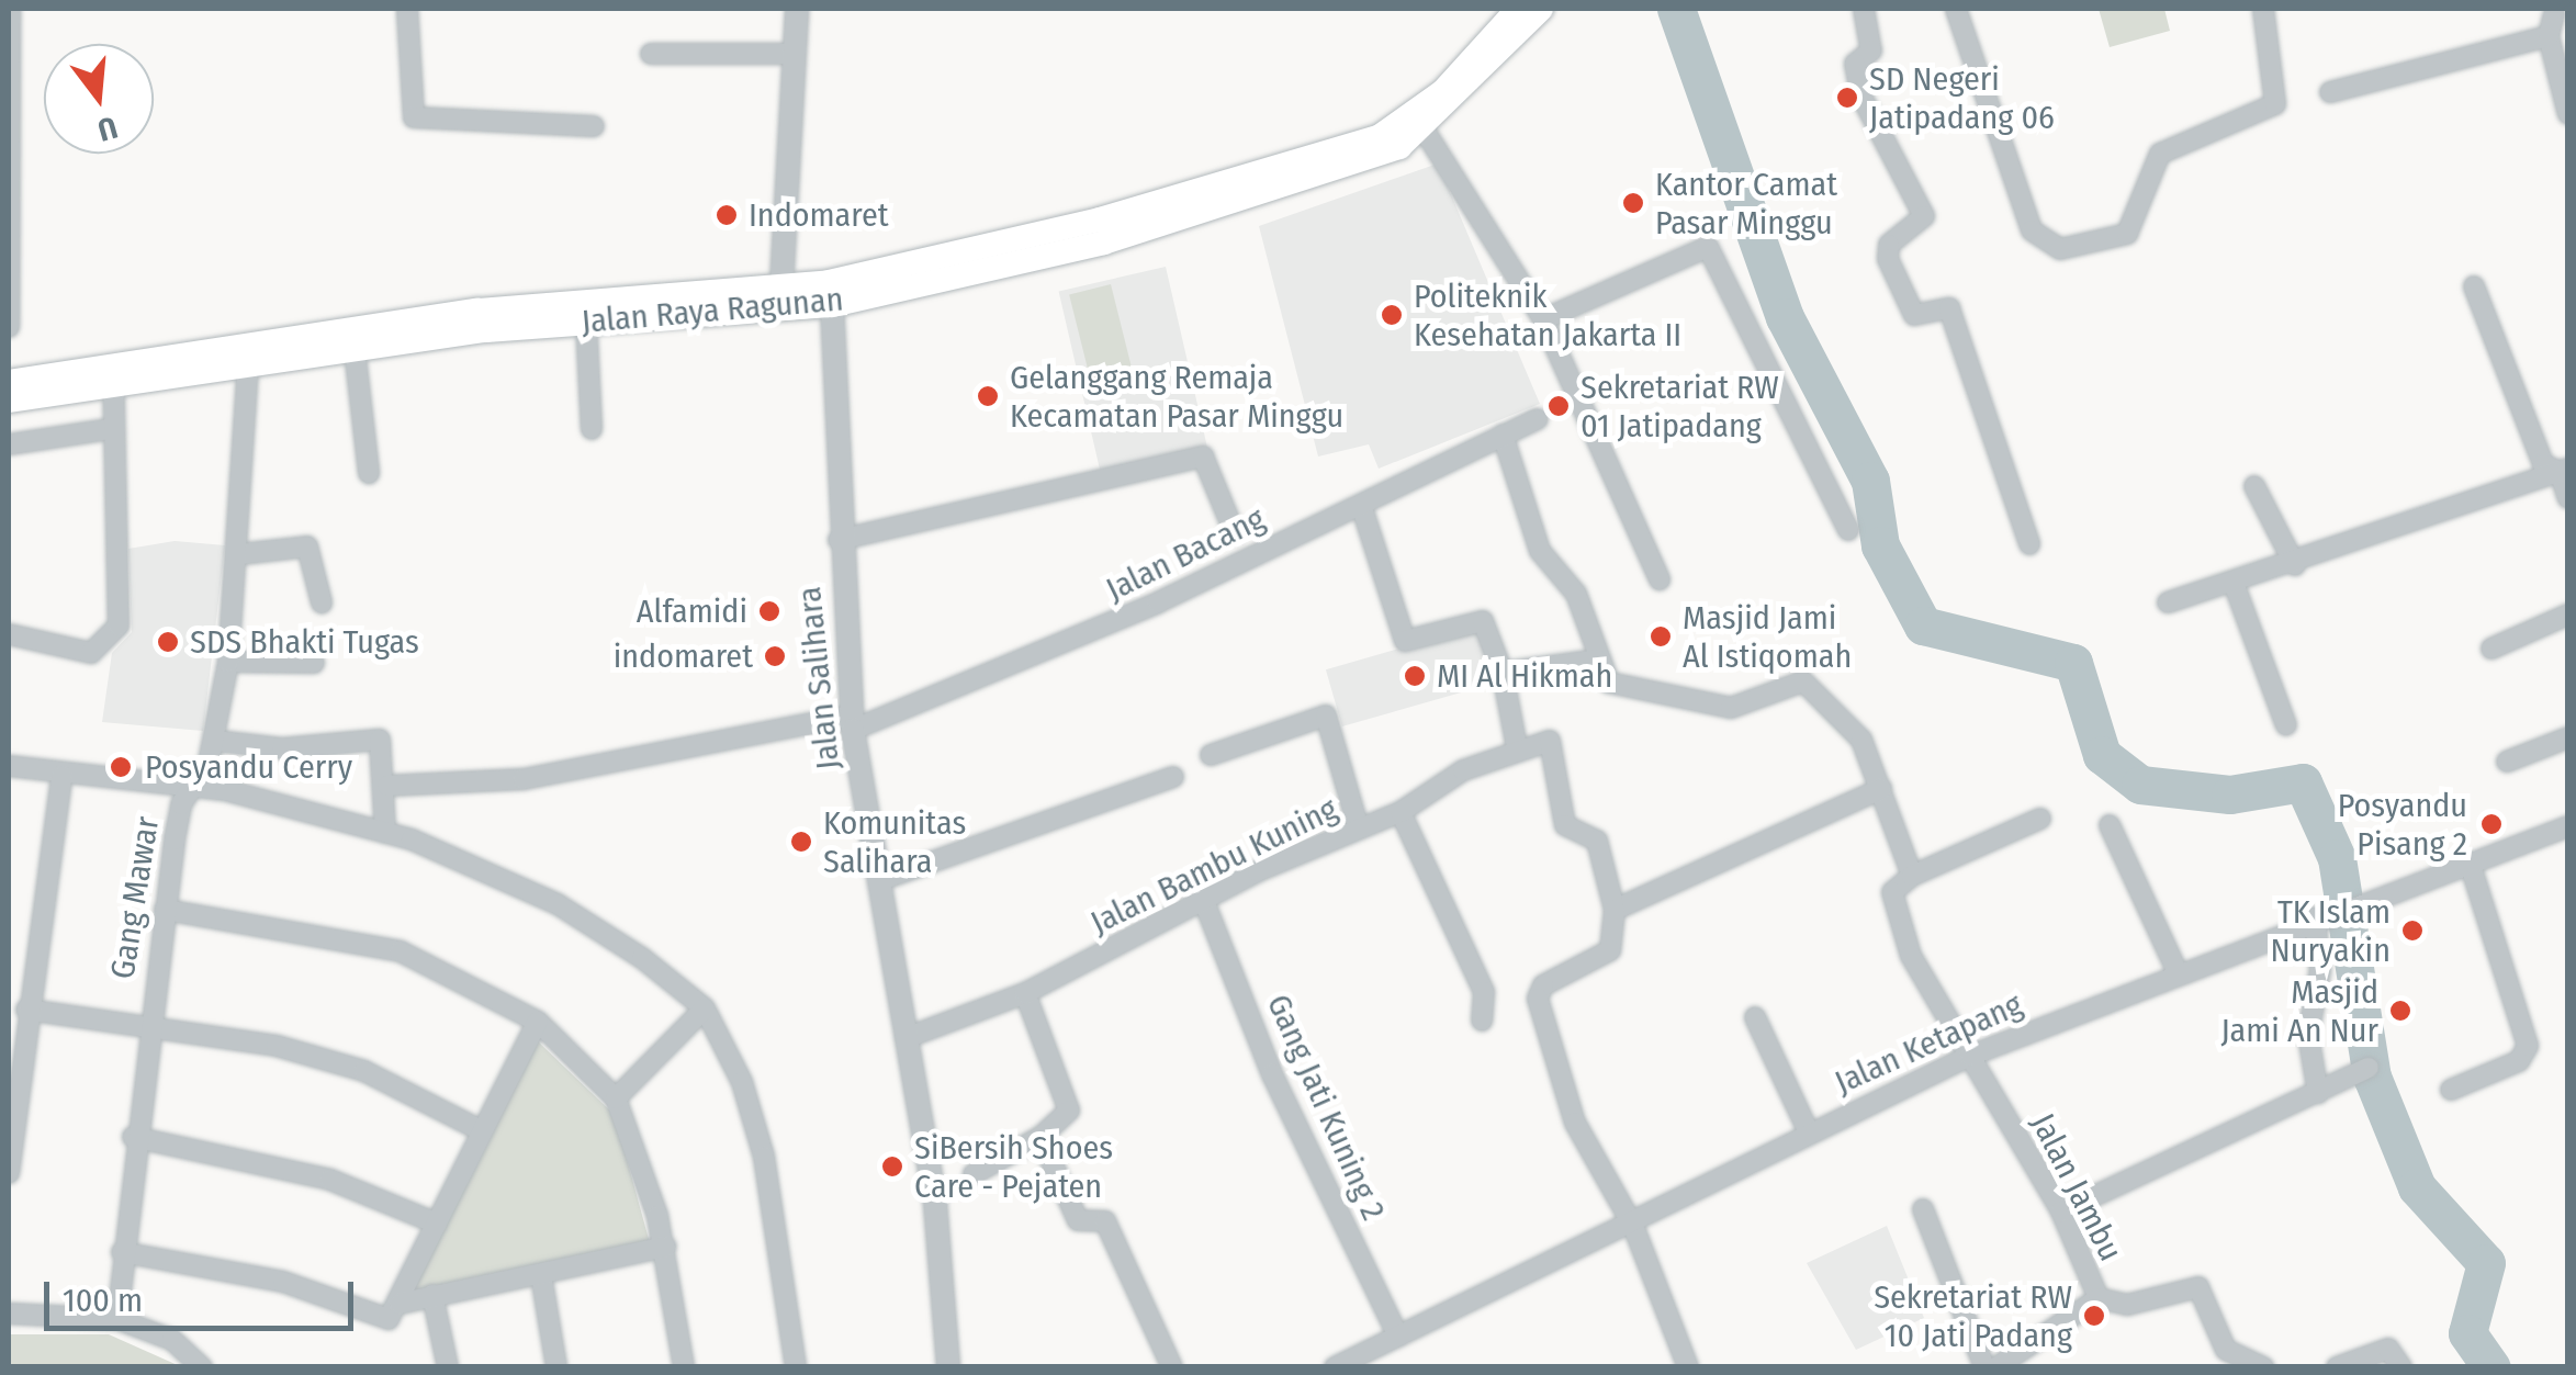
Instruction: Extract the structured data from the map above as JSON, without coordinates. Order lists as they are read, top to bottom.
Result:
{
  "streets": {
    "main road": ["Jalan Raya Ragunan"],
    "street": [
      "Jalan Bacang",
      "Jalan Salihara",
      "Jalan Bambu Kuning",
      "Gang Mawar",
      "Jalan Ketapang",
      "Gang Jati Kuning 2",
      "Jalan Jambu"
    ]
  },
  "crossings": [
    ["Jalan Raya Ragunan", "Jalan Salihara"],
    ["Jalan Raya Ragunan", "Gang Mawar"],
    ["Jalan Bacang", "Jalan Salihara"],
    ["Jalan Salihara", "Jalan Bambu Kuning"],
    ["Jalan Bambu Kuning", "Gang Jati Kuning 2"],
    ["Jalan Ketapang", "Gang Jati Kuning 2"],
    ["Jalan Ketapang", "Jalan Jambu"]
  ],
  "places": [
    "SD Negeri Jatipadang 06",
    "Kantor Camat Pasar Minggu",
    "Indomaret",
    "Politeknik Kesehatan Jakarta II",
    "Gelanggang Remaja Kecamatan Pasar Minggu",
    "Sekretariat RW 01 Jatipadang",
    "Alfamidi",
    "Masjid Jami Al Istiqomah",
    "SDS Bhakti Tugas",
    "indomaret",
    "MI Al Hikmah",
    "Posyandu Cerry",
    "Posyandu Pisang 2",
    "Komunitas Salihara",
    "TK Islam Nuryakin",
    "Masjid Jami An Nur",
    "SiBersih Shoes Care - Pejaten",
    "Sekretariat RW 10 Jati Padang"
  ],
  "scale_bar": "100 m",
  "north": "bottom"
}
